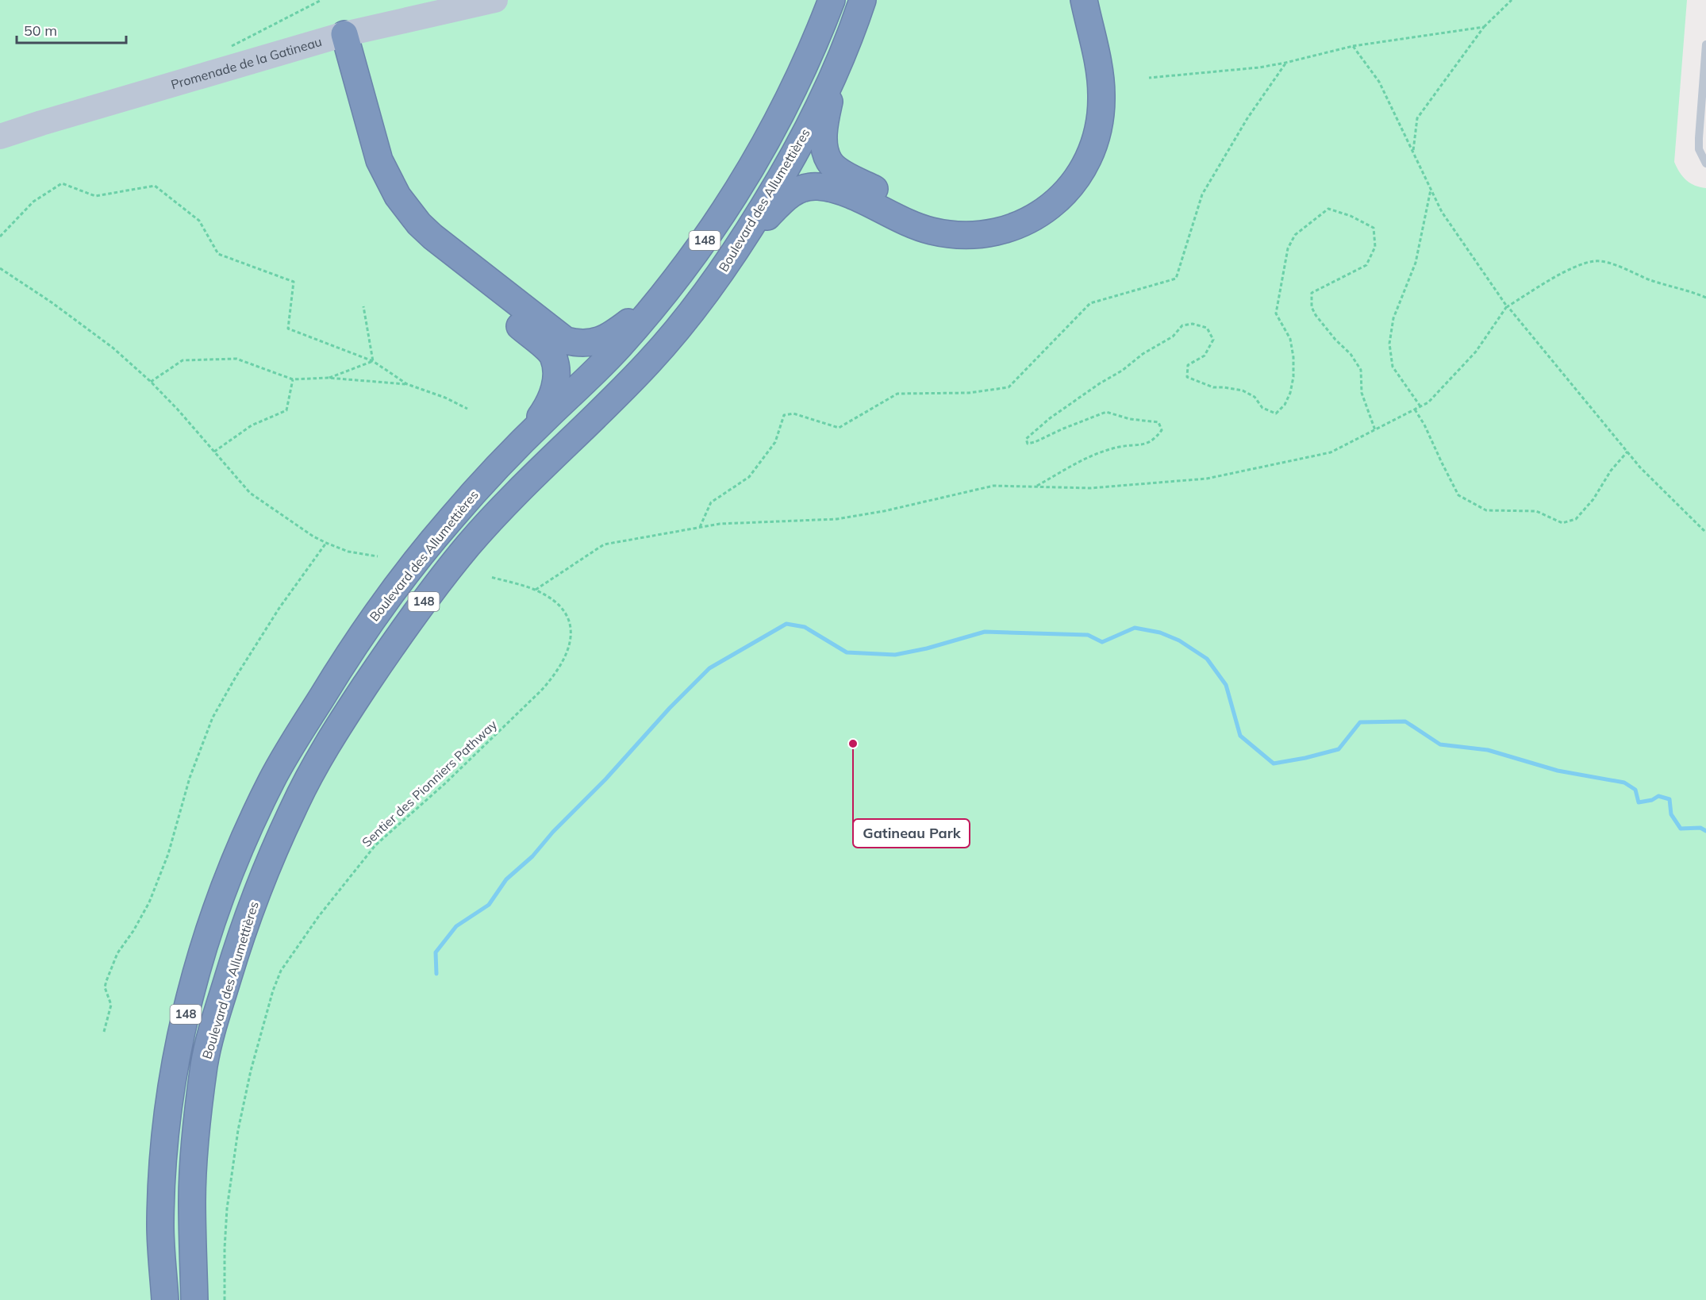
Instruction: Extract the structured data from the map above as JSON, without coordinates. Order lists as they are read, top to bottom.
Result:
{
  "streets": {
    "highway": ["Boulevard des Allumettières", "148"],
    "street": ["Promenade de la Gatineau"],
    "path": ["Sentier des Pionniers Pathway"]
  },
  "places": ["Gatineau Park"],
  "scale_bar": "50 m"
}
